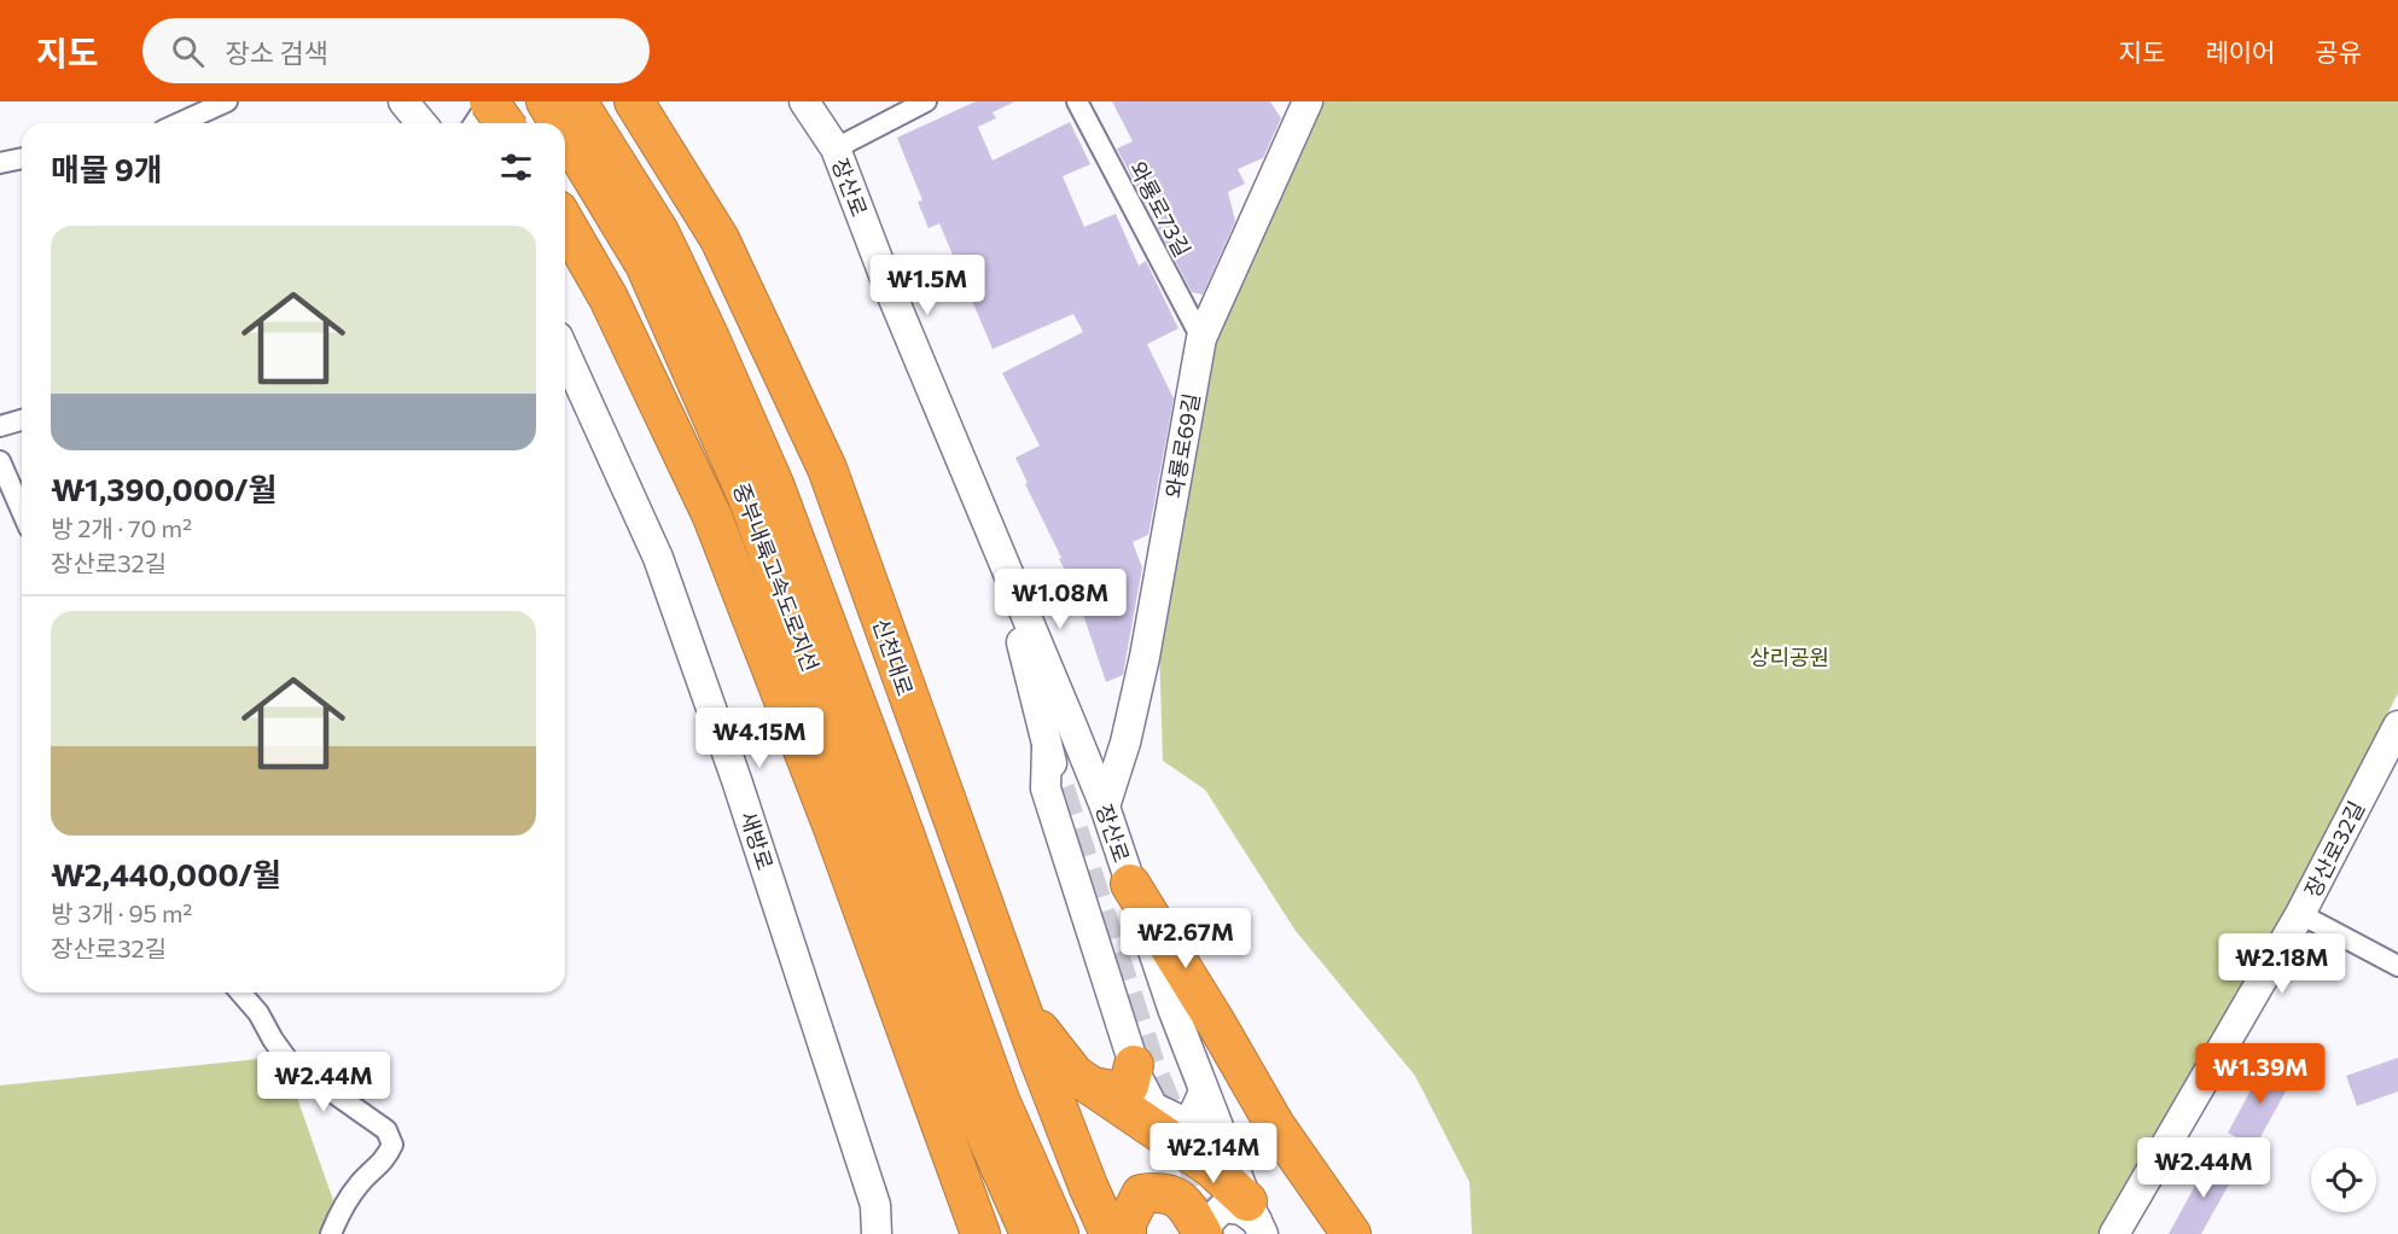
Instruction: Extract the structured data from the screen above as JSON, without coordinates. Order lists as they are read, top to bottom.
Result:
{
  "streets": {
    "highway": ["중부내륙고속도로지선", "신천대로"],
    "main road": [
      "장산로",
      "와룡로69길",
      "새방로",
      "장산로32길"
    ],
    "street": ["와룡로73길"]
  },
  "crossings": [
    ["장산로", "와룡로69길"],
    ["와룡로73길", "와룡로69길"]
  ],
  "parks": ["상리공원"],
  "page": {
    "header": "지도",
    "search": "장소 검색",
    "nav": ["지도", "레이어", "공유"],
    "heading": "매물 9개",
    "list": [
      {
        "name": "₩1,390,000/월",
        "note": "방 2개 · 70 m² · 장산로32길"
      },
      {
        "name": "₩2,440,000/월",
        "note": "방 3개 · 95 m² · 장산로32길"
      }
    ],
    "price": [
      "₩1.5M",
      "₩1.08M",
      "₩4.15M",
      "₩2.67M",
      "₩2.18M",
      "₩1.39M",
      "₩2.44M",
      "₩2.14M",
      "₩2.44M"
    ]
  }
}
